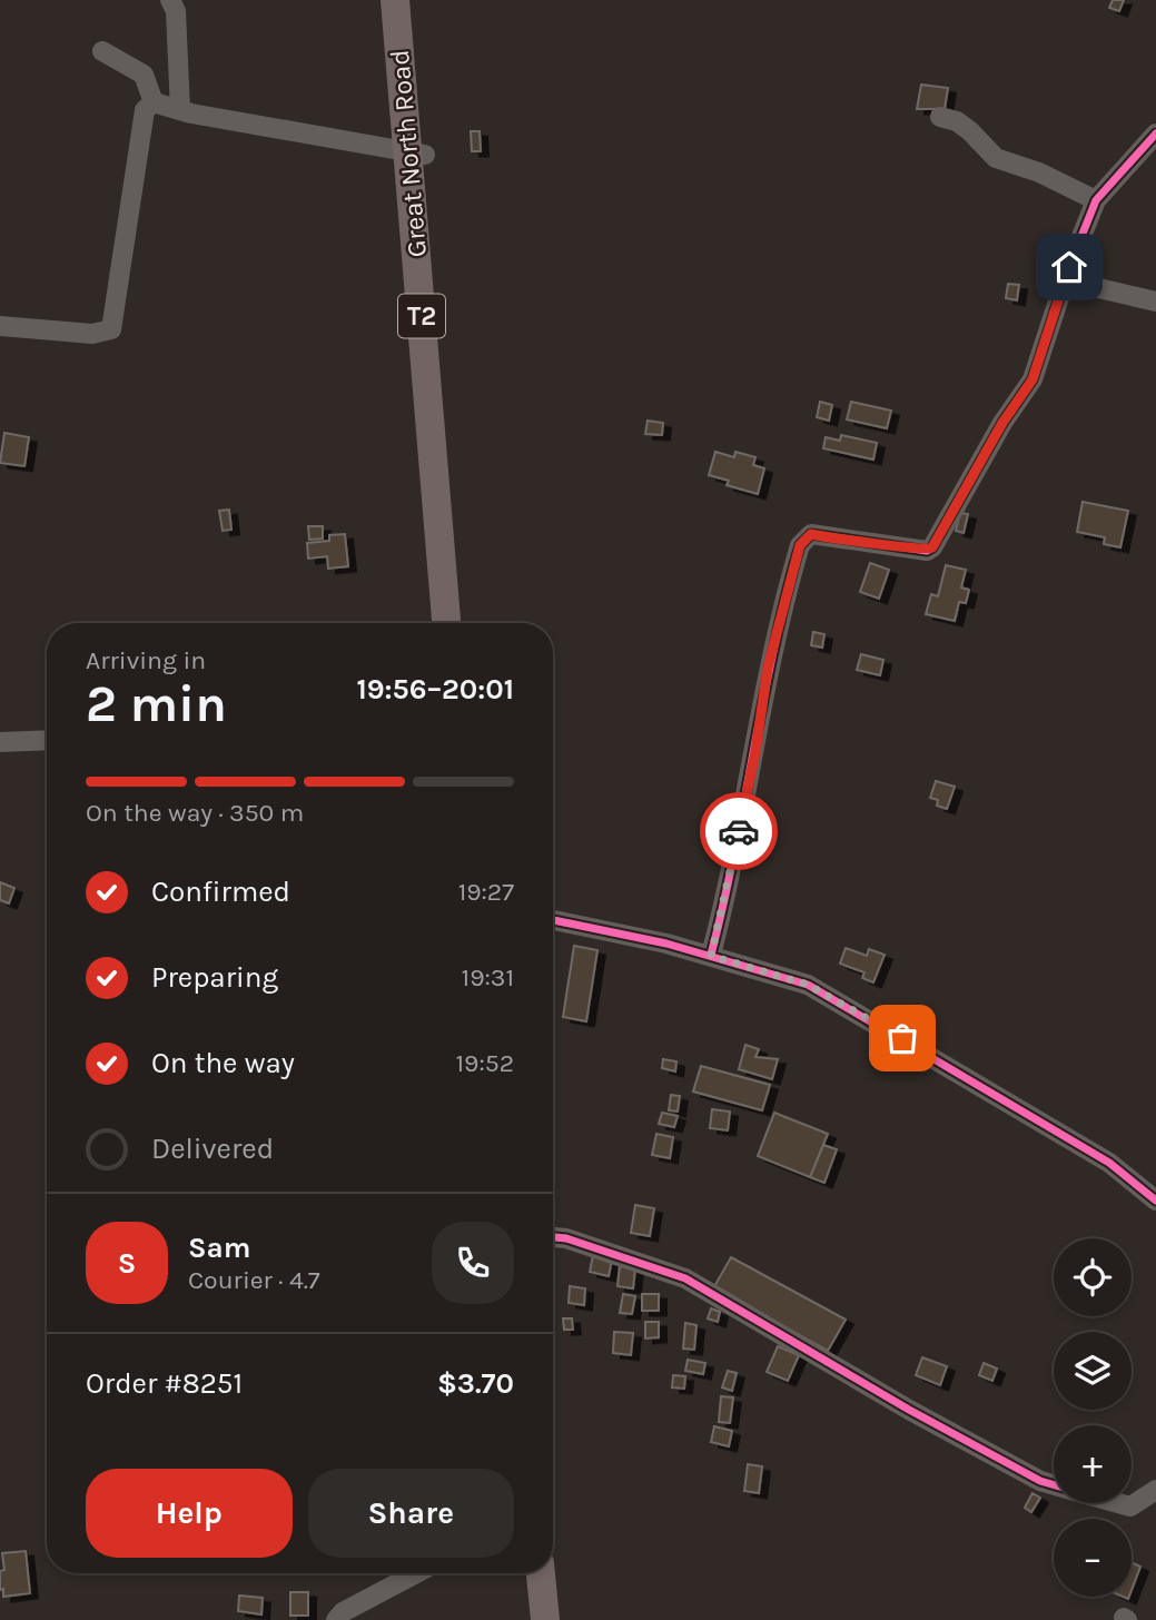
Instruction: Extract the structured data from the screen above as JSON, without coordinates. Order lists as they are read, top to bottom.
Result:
{
  "streets": {
    "highway": ["Great North Road", "T2"]
  },
  "page": {
    "heading": ["2 min", "Arriving in", "19:56–20:01"],
    "panel": [
      "Sam",
      "Courier · 4.7",
      "Order #8251",
      "$3.70"
    ],
    "bar": "On the way · 350 m",
    "list": [
      ["Confirmed", "19:27"],
      ["Preparing", "19:31"],
      ["On the way", "19:52"],
      "Delivered"
    ],
    "round": "S",
    "map_buttons": ["+", "−"],
    "buttons": ["Help", "Share"]
  }
}
